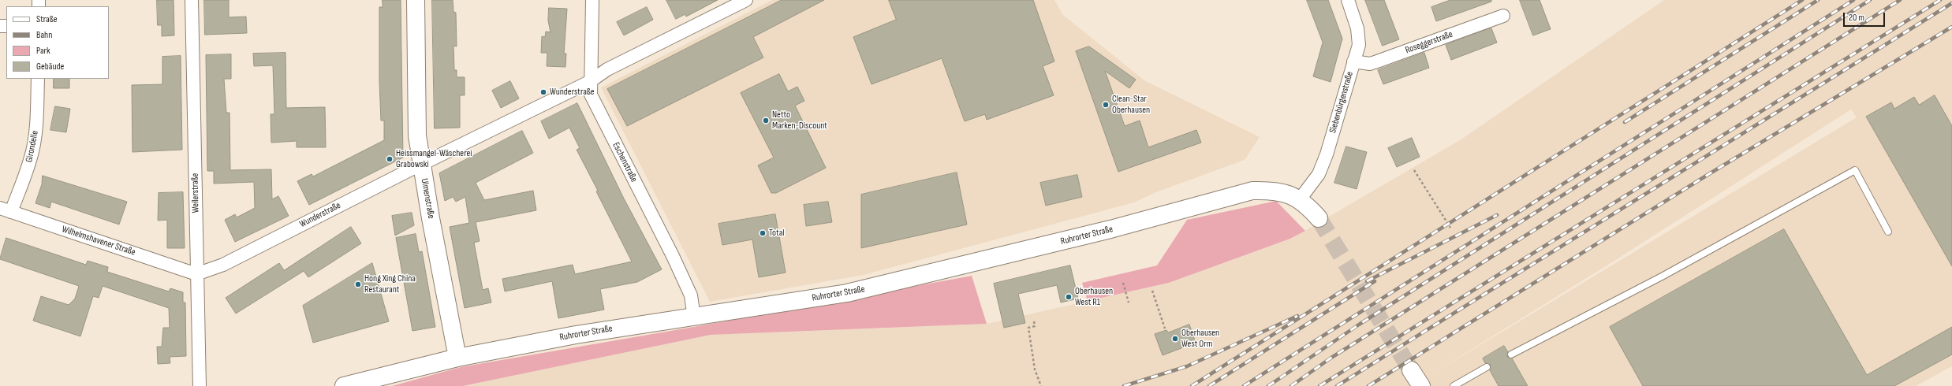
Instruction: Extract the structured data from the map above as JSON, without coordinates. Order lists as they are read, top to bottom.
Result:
{
  "streets": {
    "main road": ["Ulmenstraße", "Ruhrorter Straße"],
    "street": [
      "Roseggerstraße",
      "Siebenbürgenstraße",
      "Girondelle",
      "Eschenstraße",
      "Weilerstraße",
      "Wunderstraße",
      "Wilhelmshavener Straße"
    ]
  },
  "crossings": [
    ["Roseggerstraße", "Siebenbürgenstraße"],
    ["Siebenbürgenstraße", "Ruhrorter Straße"],
    ["Girondelle", "Wilhelmshavener Straße"],
    ["Eschenstraße", "Wunderstraße"],
    ["Eschenstraße", "Ruhrorter Straße"],
    ["Weilerstraße", "Wunderstraße"],
    ["Weilerstraße", "Wilhelmshavener Straße"],
    ["Ulmenstraße", "Wunderstraße"],
    ["Ulmenstraße", "Ruhrorter Straße"],
    ["Wunderstraße", "Wilhelmshavener Straße"]
  ],
  "places": [
    "Wunderstraße",
    "Clean-Star Oberhausen",
    "Netto Marken-Discount",
    "Heissmangel-Wäscherei Grabowski",
    "Total",
    "Hong Xing China Restaurant",
    "Oberhausen West R1",
    "Oberhausen West Orm"
  ],
  "legend": [
    "Straße",
    "Bahn",
    "Park",
    "Gebäude"
  ],
  "scale_bar": "20 m"
}
